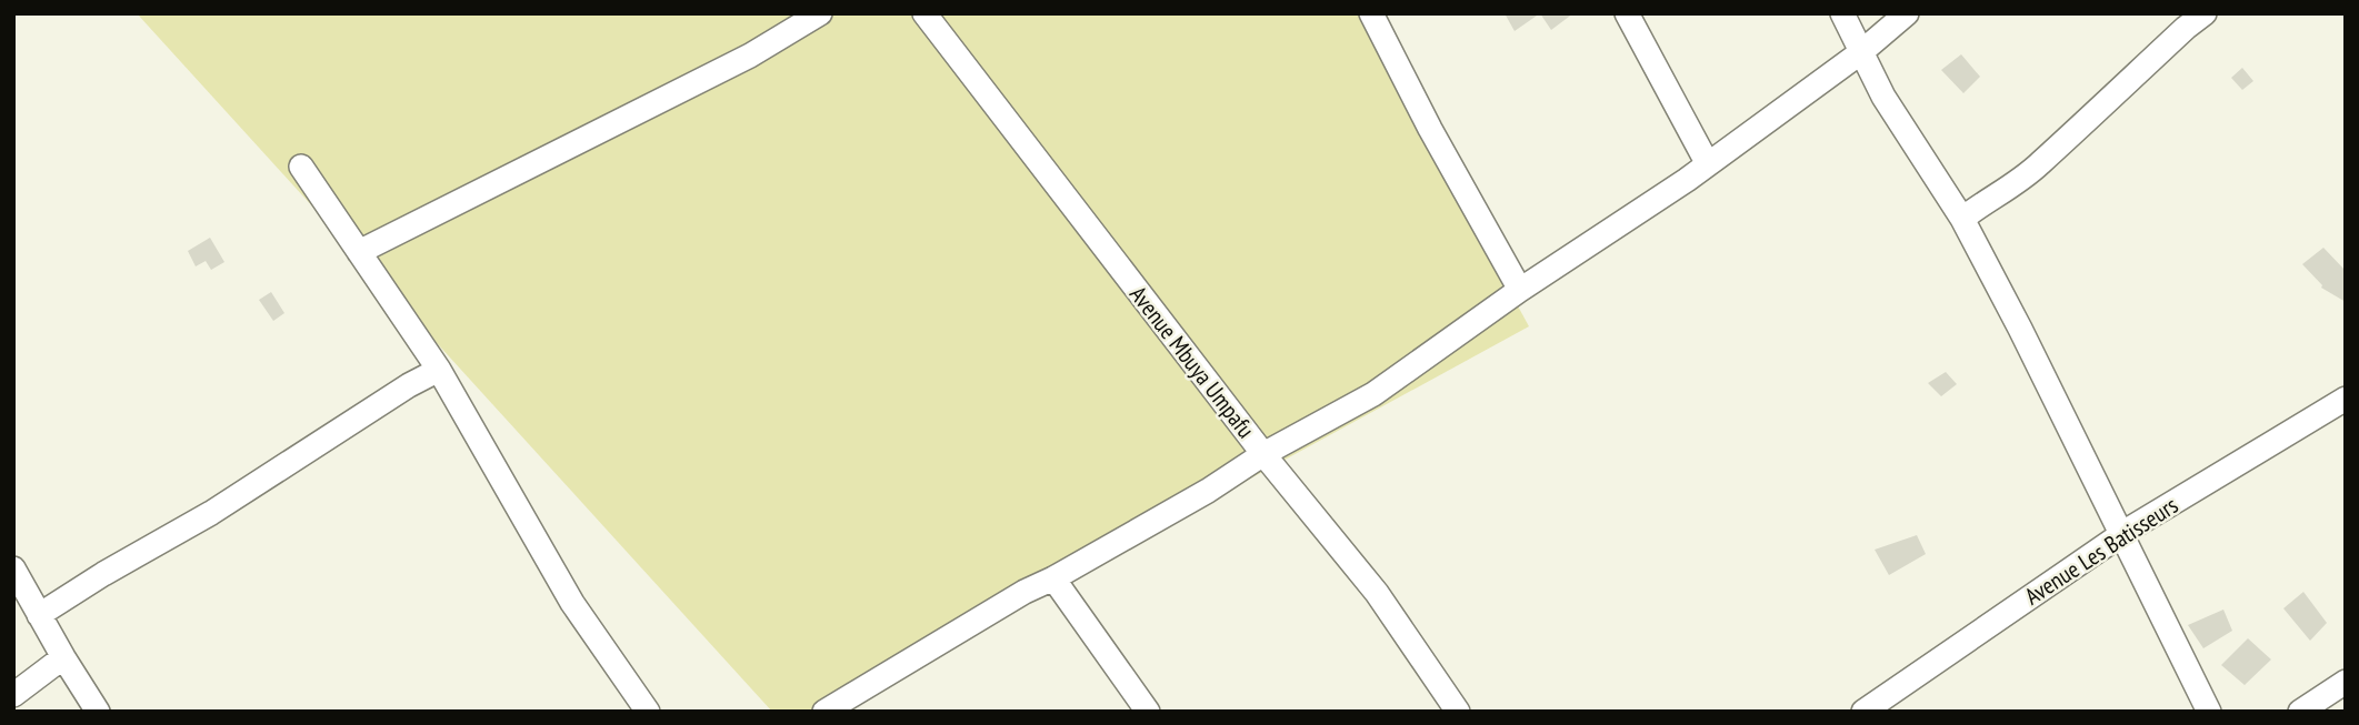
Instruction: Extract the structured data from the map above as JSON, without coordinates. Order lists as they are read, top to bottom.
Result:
{
  "streets": {
    "street": ["Avenue Mbuya Umpafu", "Avenue Les Batisseurs"]
  }
}
